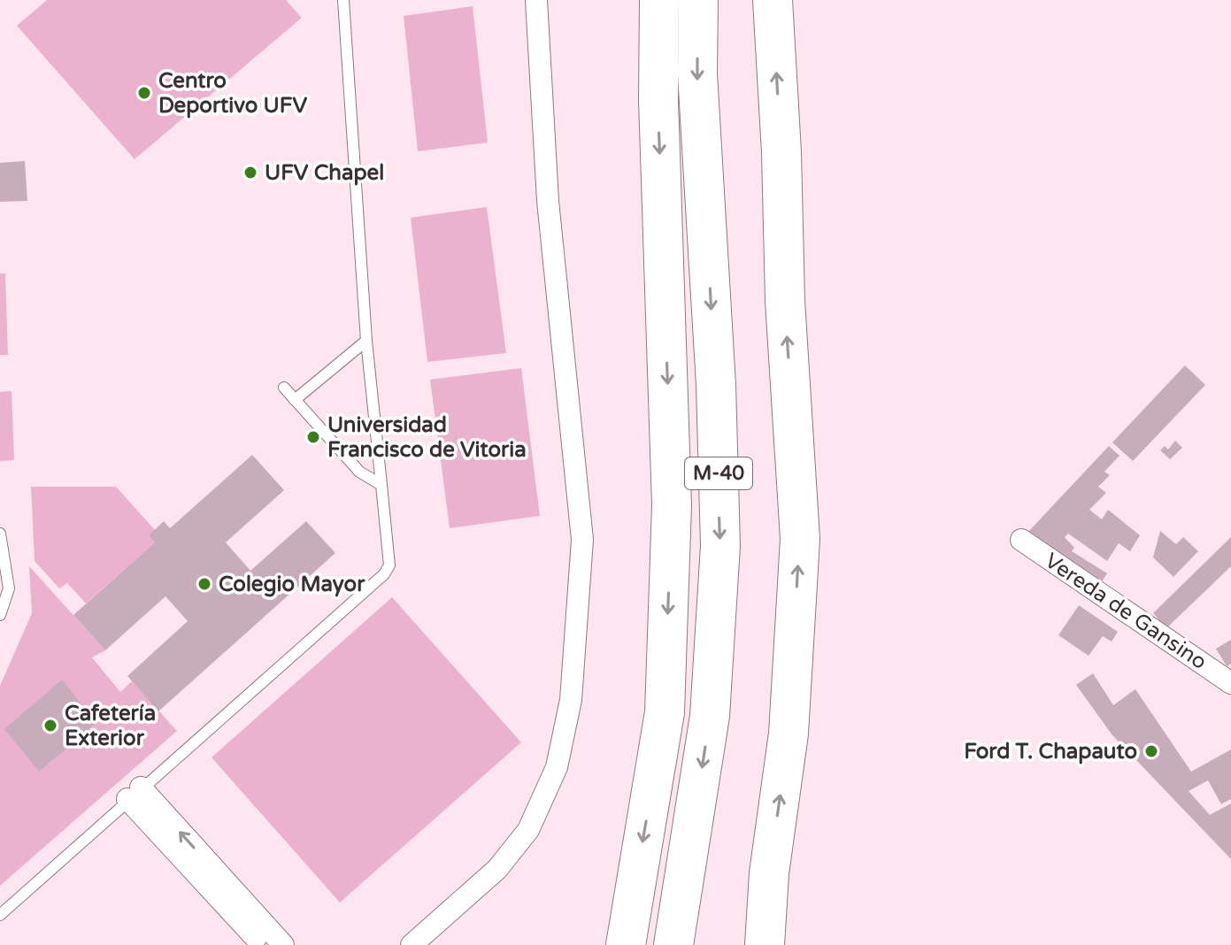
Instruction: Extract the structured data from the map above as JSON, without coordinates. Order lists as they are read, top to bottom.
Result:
{
  "streets": {
    "highway": ["M-40"],
    "street": ["Vereda de Gansino"]
  },
  "places": [
    "Centro Deportivo UFV",
    "UFV Chapel",
    "Universidad Francisco de Vitoria",
    "Colegio Mayor",
    "Cafetería Exterior",
    "Ford T. Chapauto"
  ]
}
